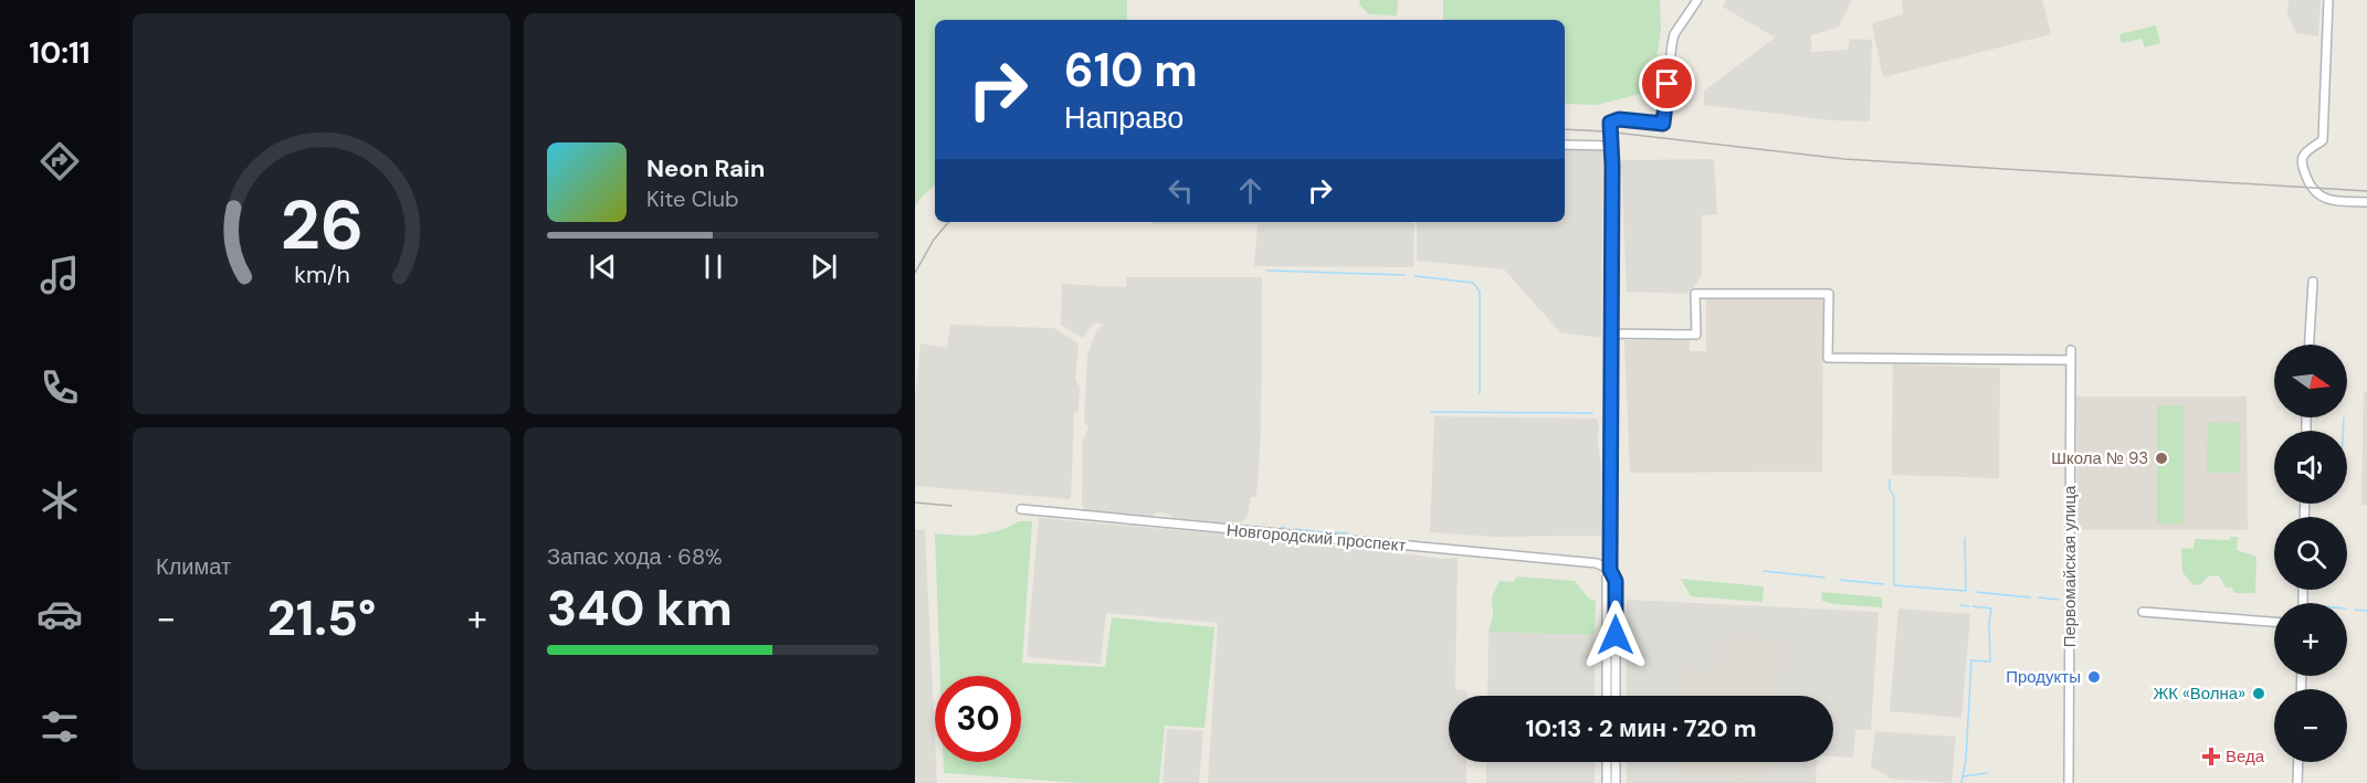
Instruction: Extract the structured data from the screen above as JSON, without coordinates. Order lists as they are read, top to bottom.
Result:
{
  "streets": {
    "street": ["Новгородский проспект", "Первомайская улица"]
  },
  "places": {
    "other": ["Школа № 93", "Продукты", "ЖК «Волна»"],
    "health": ["Веда"]
  },
  "north": "right",
  "page": {
    "tabs": "10:11",
    "turn": ["610 m", "Направо"],
    "song": ["Neon Rain", "Kite Club"],
    "map_buttons": ["+", "−"],
    "tile": [
      "Климат",
      ["Запас хода · 68%", "340 km"]
    ],
    "heat": ["−", "21.5°", "+"],
    "limit": "30",
    "trip": "10:13 · 2 мин · 720 m",
    "gauge": ["26", "km/h"]
  }
}
